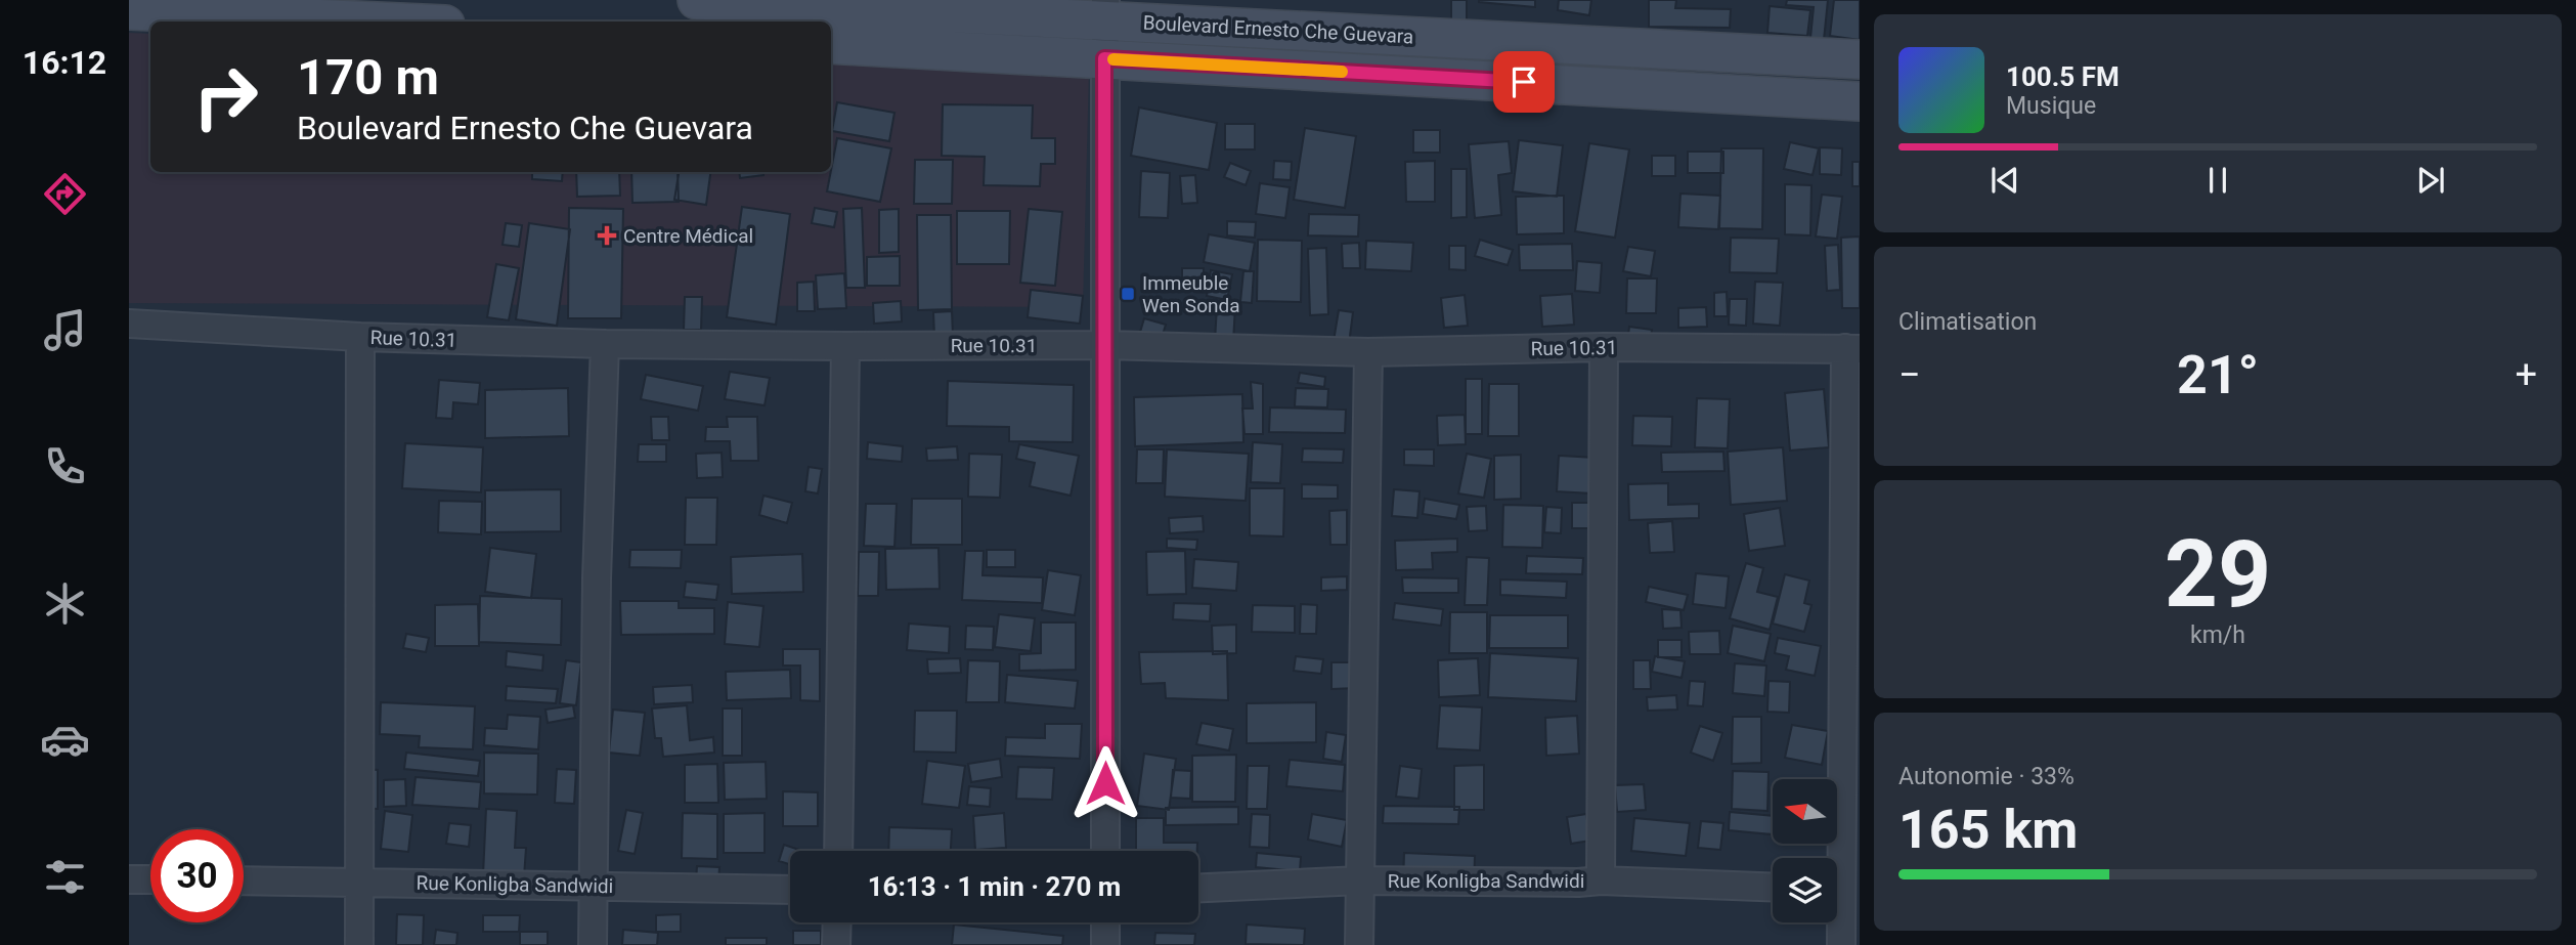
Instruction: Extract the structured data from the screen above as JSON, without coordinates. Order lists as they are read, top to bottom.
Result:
{
  "streets": {
    "main road": ["Boulevard Ernesto Che Guevara"],
    "street": ["Rue 10.31", "Rue Konligba Sandwidi"]
  },
  "places": {
    "health": ["Centre Médical"],
    "transit": ["Immeuble Wen Sonda"]
  },
  "north": "left",
  "page": {
    "tabs": "16:12",
    "turn": ["170 m", "Boulevard Ernesto Che Guevara"],
    "song": ["100.5 FM", "Musique"],
    "tile": [
      "Climatisation",
      ["29", "km/h"],
      ["Autonomie · 33%", "165 km"]
    ],
    "heat": ["−", "21°", "+"],
    "limit": "30",
    "trip": "16:13 · 1 min · 270 m"
  }
}
